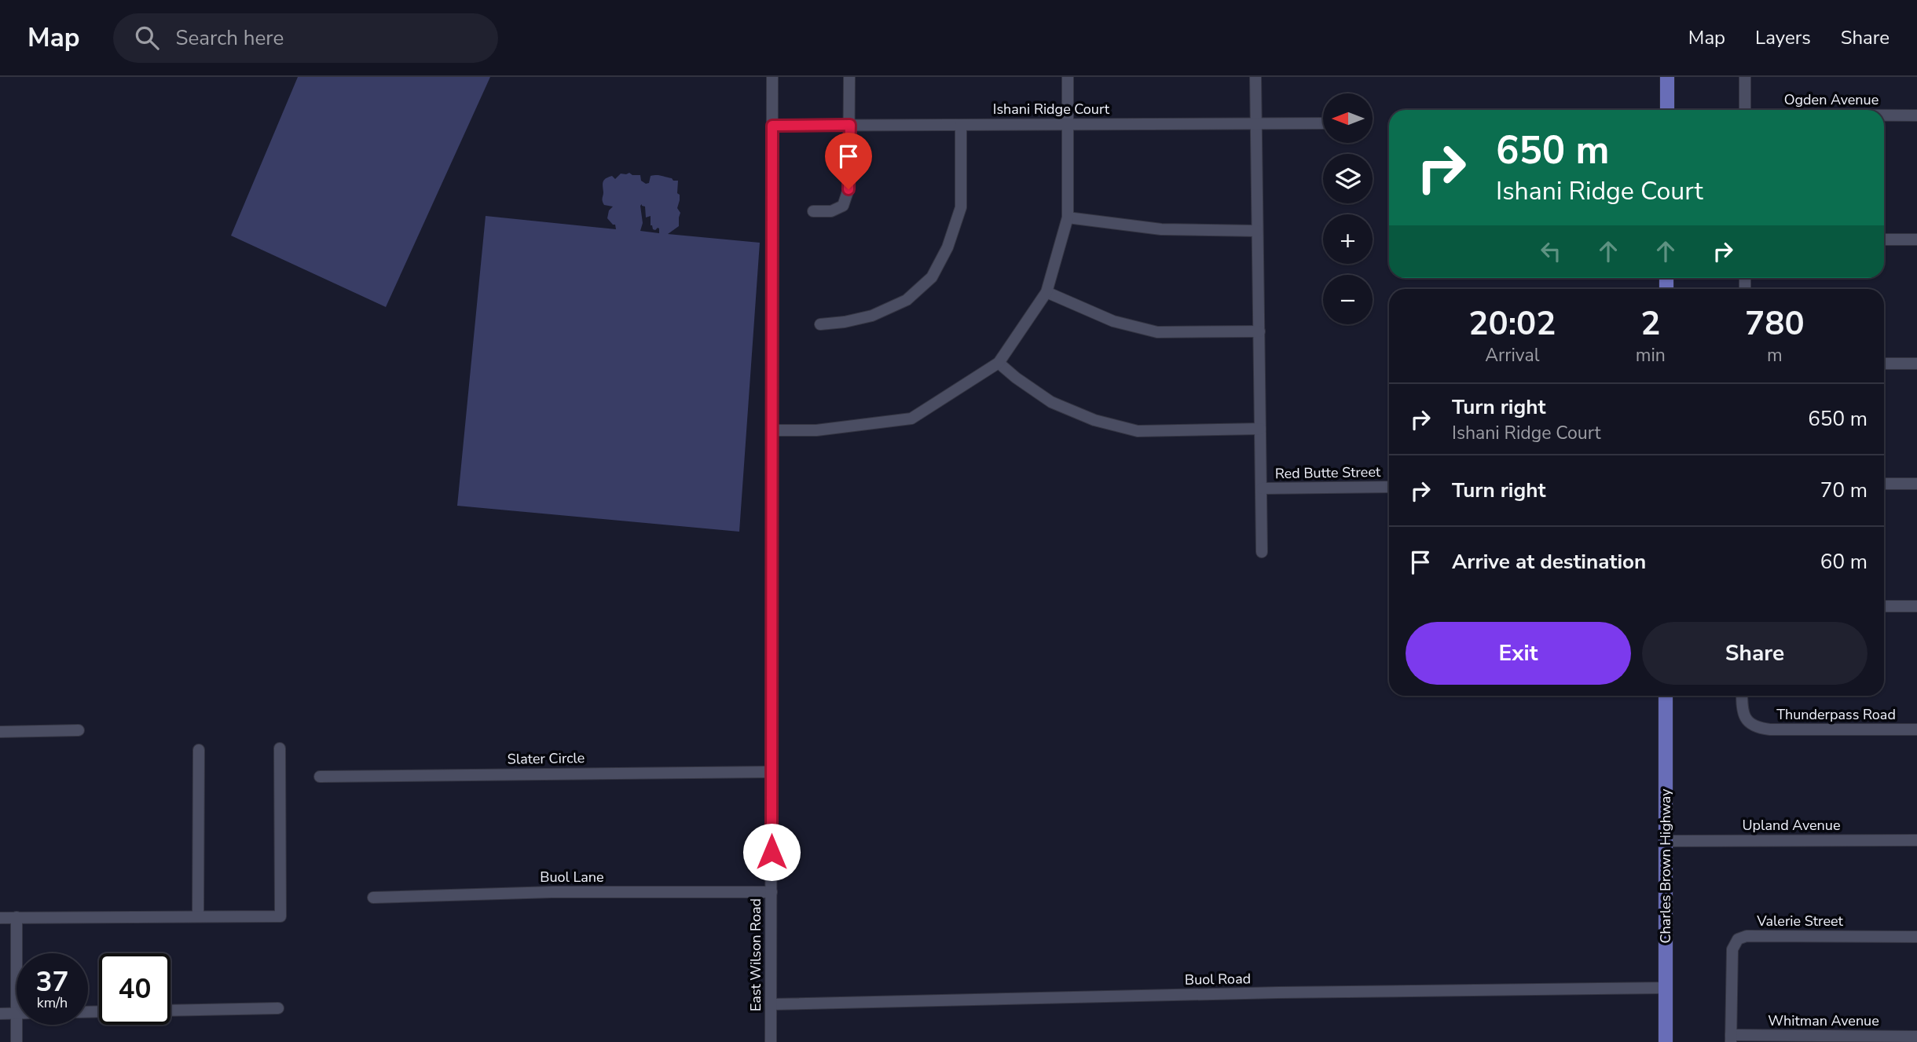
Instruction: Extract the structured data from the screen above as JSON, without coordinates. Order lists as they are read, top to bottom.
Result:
{
  "streets": {
    "main road": ["Charles Brown Highway"],
    "street": [
      "Ogden Avenue",
      "Ishani Ridge Court",
      "Red Butte Street",
      "Thunderpass Road",
      "Slater Circle",
      "Upland Avenue",
      "Buol Lane",
      "Valerie Street",
      "East Wilson Road",
      "Buol Road",
      "Whitman Avenue"
    ]
  },
  "crossings": [
    ["Ishani Ridge Court", "East Wilson Road"],
    ["Slater Circle", "East Wilson Road"],
    ["Upland Avenue", "Charles Brown Highway"],
    ["Charles Brown Highway", "Buol Road"],
    ["Buol Lane", "East Wilson Road"],
    ["Valerie Street", "Whitman Avenue"],
    ["East Wilson Road", "Buol Road"]
  ],
  "north": "left",
  "page": {
    "header": "Map",
    "search": "Search here",
    "nav": ["Map", "Layers", "Share"],
    "map_buttons": ["+", "−"],
    "turn": ["650 m", "Ishani Ridge Court"],
    "eta": [
      "20:02",
      "Arrival",
      "2",
      "min",
      "780",
      "m"
    ],
    "list": [
      {
        "name": "Turn right",
        "note": "Ishani Ridge Court",
        "value": "650 m"
      },
      {
        "name": "Turn right",
        "value": "70 m"
      },
      {
        "name": "Arrive at destination",
        "value": "60 m"
      }
    ],
    "buttons": ["Exit", "Share"],
    "speed": "37 km/h",
    "limit": "40"
  }
}
